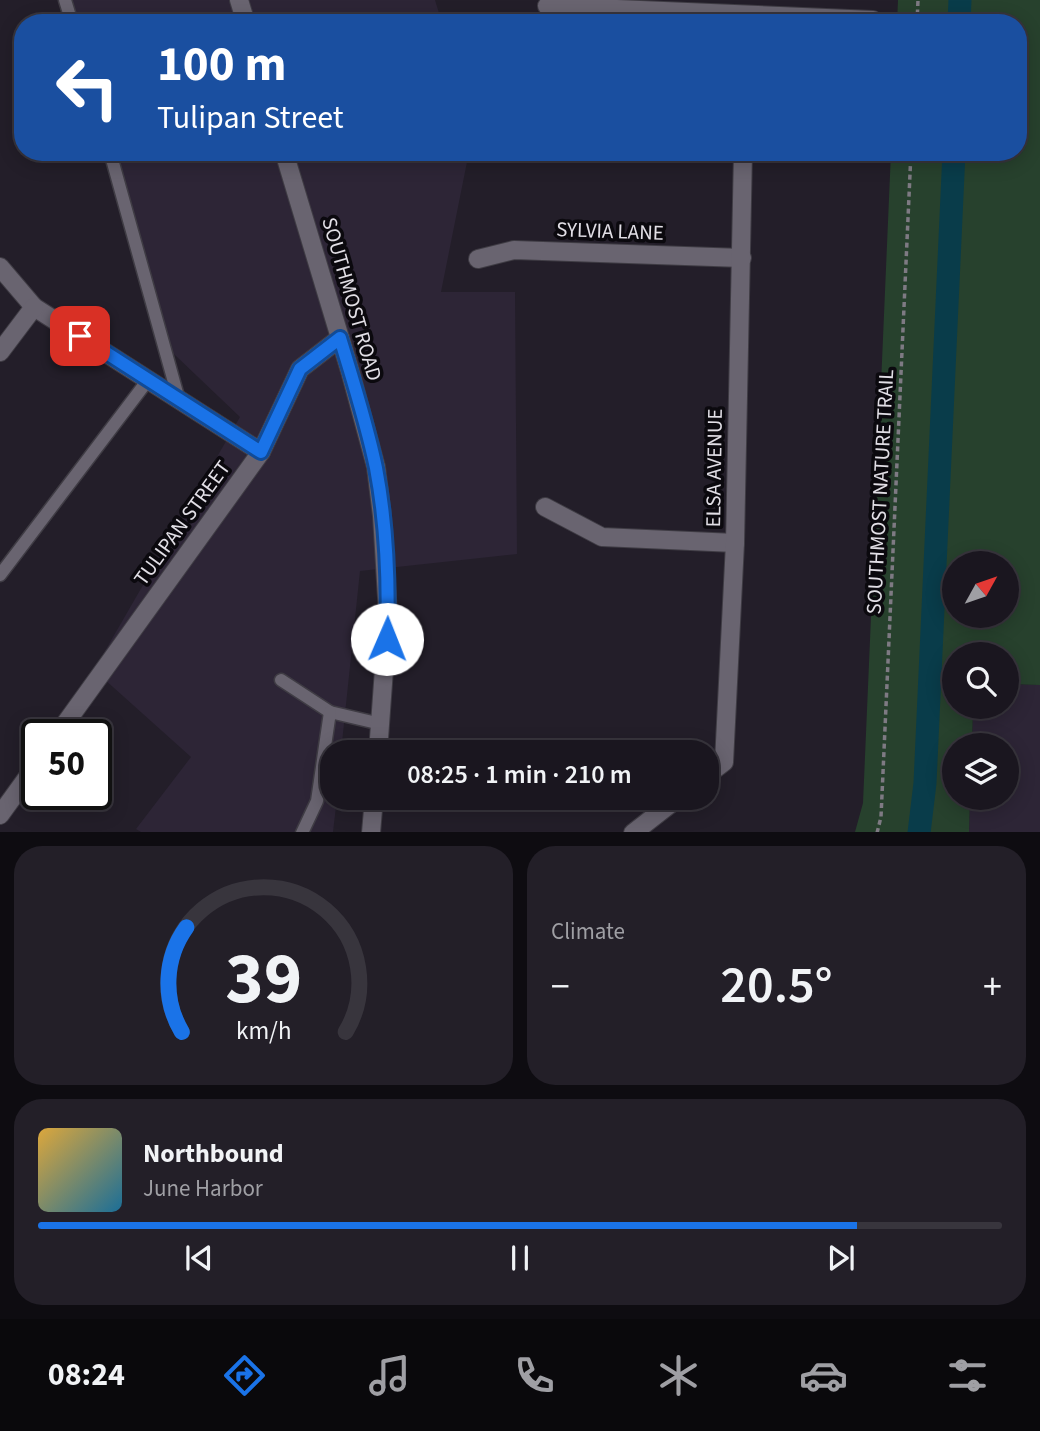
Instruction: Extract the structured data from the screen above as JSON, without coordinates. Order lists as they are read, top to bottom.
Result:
{
  "streets": {
    "street": [
      "SYLVIA LANE",
      "SOUTHMOST ROAD",
      "ELSA AVENUE",
      "TULIPAN STREET"
    ],
    "path": ["SOUTHMOST NATURE TRAIL"]
  },
  "crossings": [
    ["SYLVIA LANE", "ELSA AVENUE"],
    ["SOUTHMOST ROAD", "TULIPAN STREET"]
  ],
  "north": "top right",
  "page": {
    "turn": ["100 m", "Tulipan Street"],
    "limit": "50",
    "trip": "08:25 · 1 min · 210 m",
    "tile": "Climate",
    "heat": ["−", "20.5°", "+"],
    "song": ["Northbound", "June Harbor"],
    "tabs": "08:24",
    "gauge": ["39", "km/h"]
  }
}
